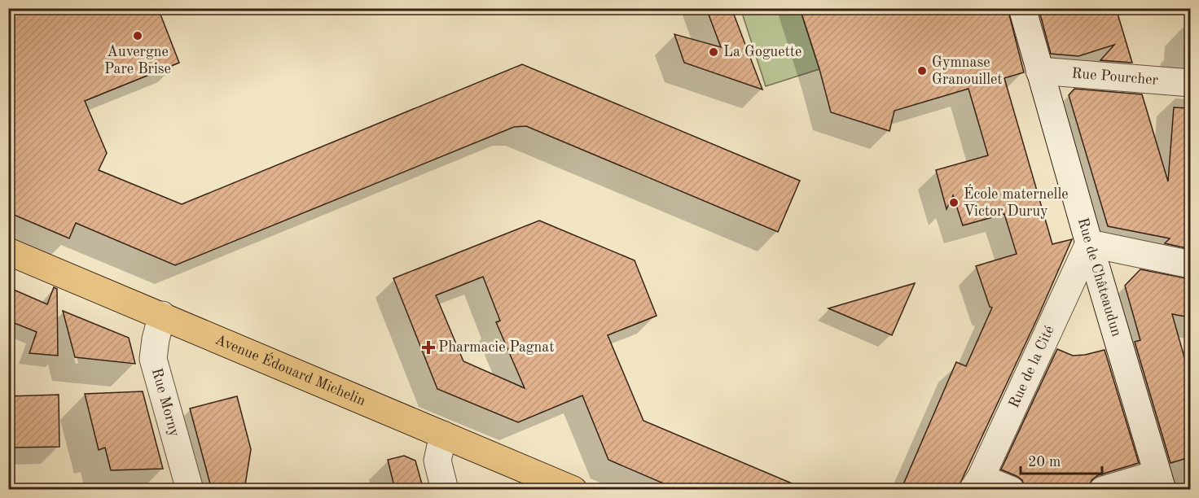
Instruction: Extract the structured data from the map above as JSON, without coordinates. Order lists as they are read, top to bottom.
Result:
{
  "streets": {
    "main road": ["Avenue Édouard Michelin"],
    "street": [
      "Rue Pourcher",
      "Rue de Châteaudun",
      "Rue de la Cité",
      "Rue Morny"
    ]
  },
  "crossings": [
    ["Rue Pourcher", "Rue de Châteaudun"],
    ["Rue de Châteaudun", "Rue de la Cité"],
    ["Avenue Édouard Michelin", "Rue Morny"]
  ],
  "places": {
    "other": [
      "Auvergne Pare Brise",
      "La Goguette",
      "Gymnase Granouillet",
      "École maternelle Victor Duruy"
    ],
    "health": ["Pharmacie Pagnat"]
  },
  "scale_bar": "20 m"
}
